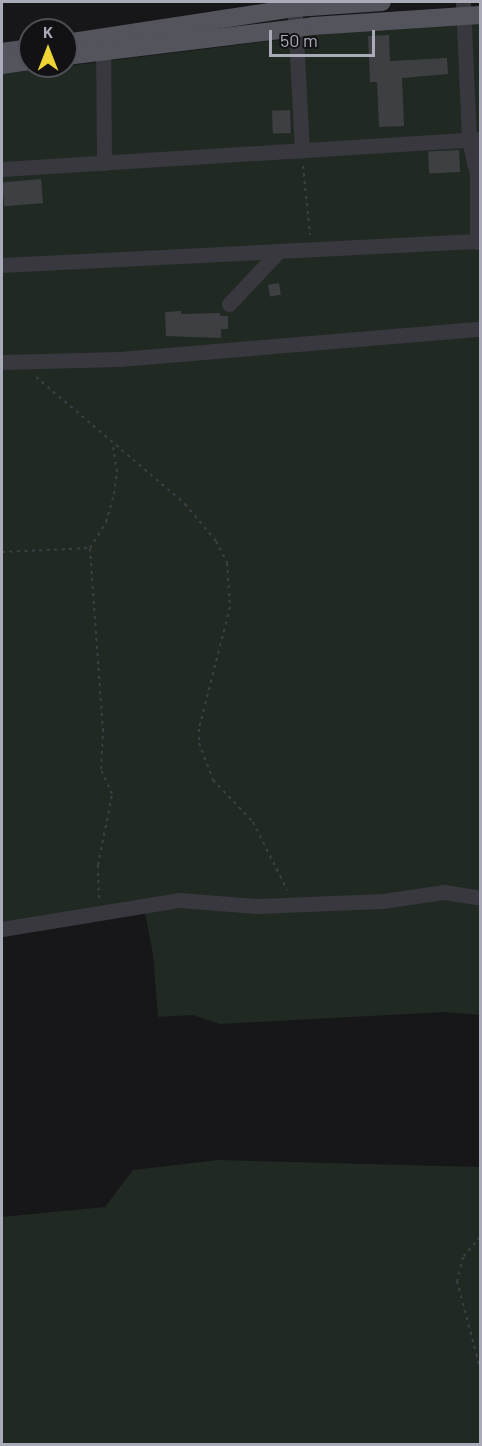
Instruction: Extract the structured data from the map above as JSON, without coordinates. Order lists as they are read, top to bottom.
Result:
{
  "scale_bar": "50 m",
  "north": "top"
}
